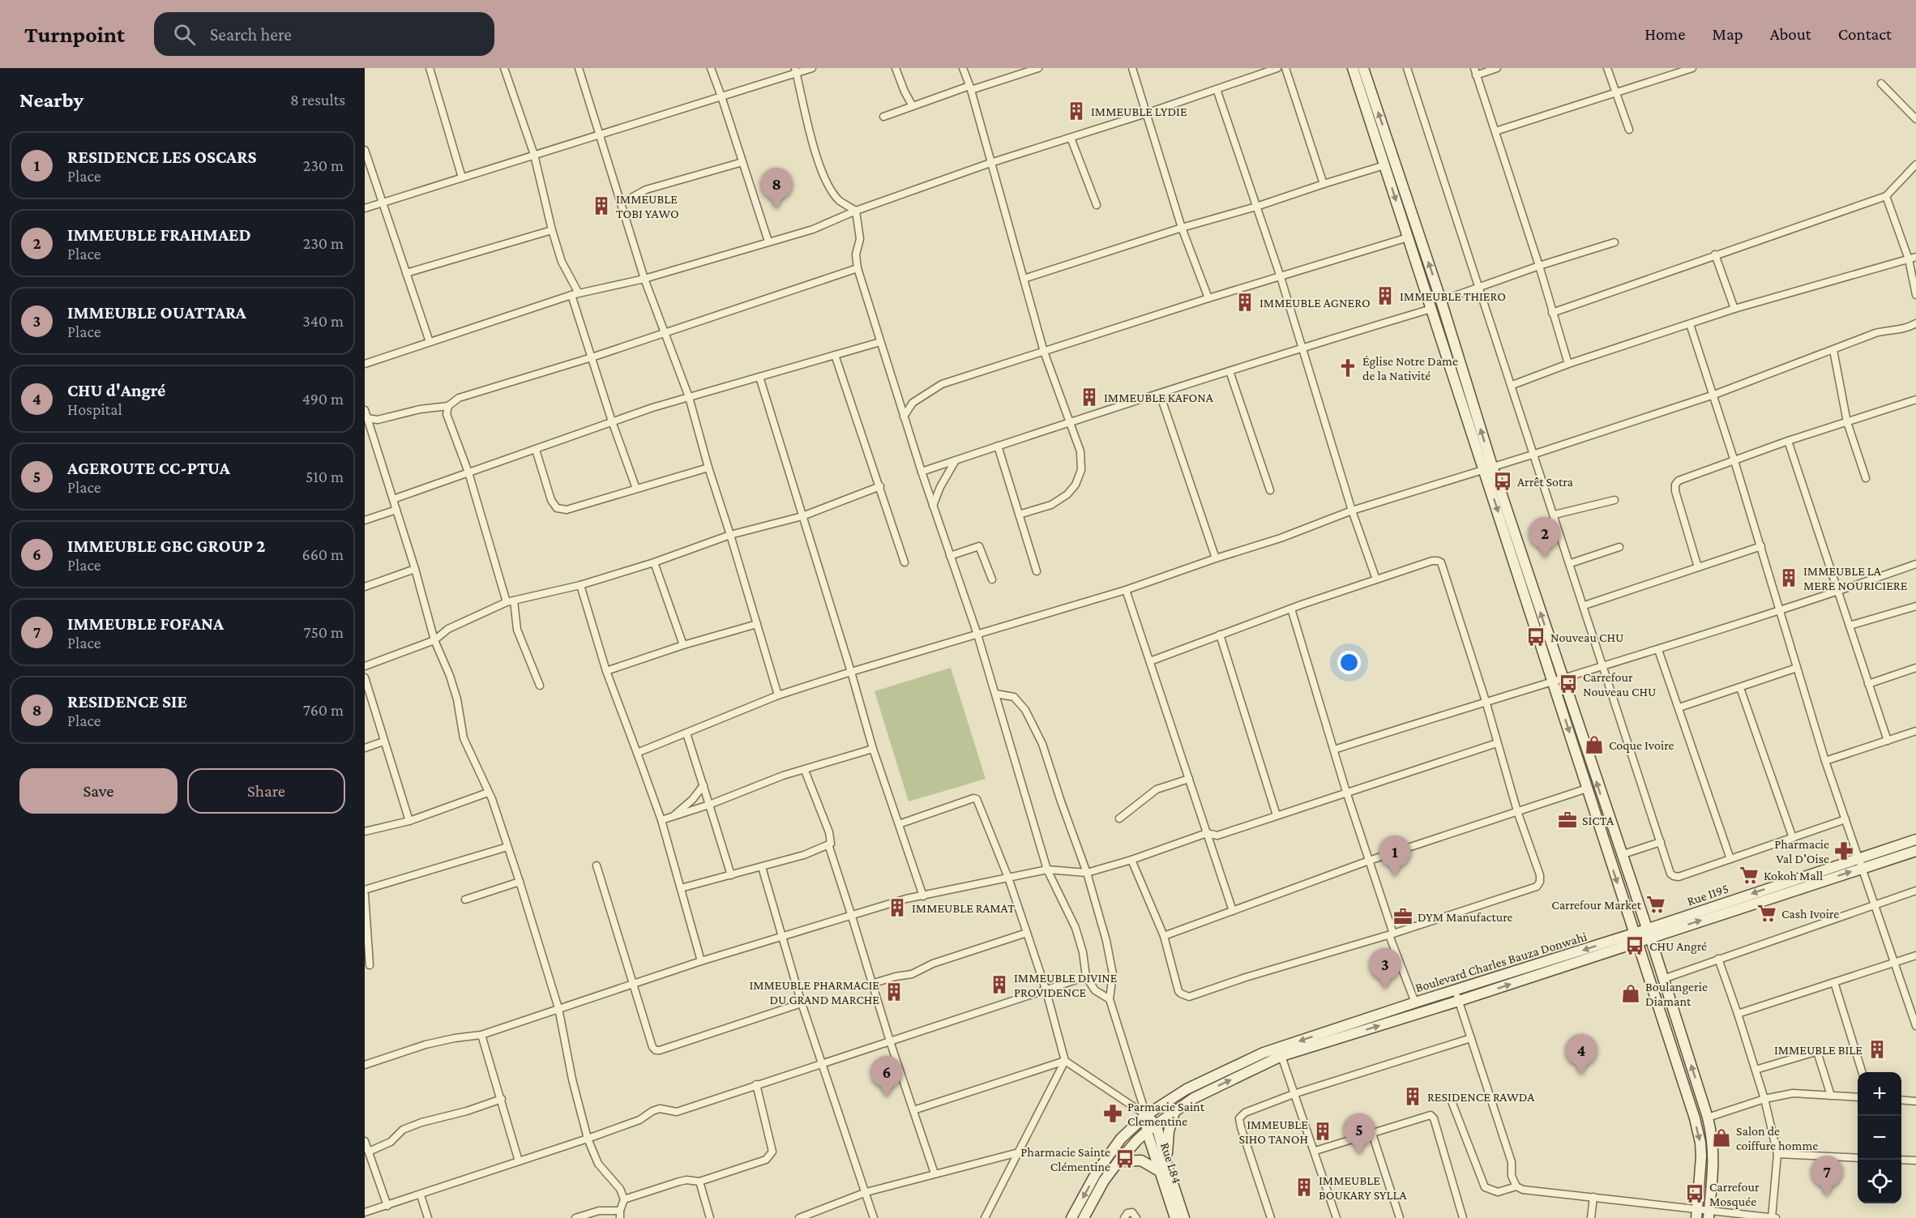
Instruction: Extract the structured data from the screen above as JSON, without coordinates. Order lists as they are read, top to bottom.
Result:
{
  "streets": {
    "main road": ["Rue I195", "Boulevard Charles Bauza Donwahi", "Rue L84"]
  },
  "crossings": [
    ["Boulevard Charles Bauza Donwahi", "Rue L84"]
  ],
  "places": {
    "building": [
      "IMMEUBLE LYDIE",
      "IMMEUBLE TOBI YAWO",
      "IMMEUBLE THIERO",
      "IMMEUBLE AGNERO",
      "IMMEUBLE KAFONA",
      "IMMEUBLE LA MERE NOURICIERE",
      "IMMEUBLE RAMAT",
      "IMMEUBLE DIVINE PROVIDENCE",
      "IMMEUBLE PHARMACIE DU GRAND MARCHE",
      "IMMEUBLE BILE",
      "RESIDENCE RAWDA",
      "IMMEUBLE SIHO TANOH",
      "IMMEUBLE BOUKARY SYLLA"
    ],
    "church": ["Église Notre Dame de la Nativité"],
    "bus stop": [
      "Arrêt Sotra",
      "Nouveau CHU",
      "Carrefour Nouveau CHU",
      "CHU Angré",
      "Pharmacie Sainte Clémentine",
      "Carrefour Mosquée"
    ],
    "shop": ["Coque Ivoire", "Boulangerie Diamant", "Salon de coiffure homme"],
    "office": ["SICTA", "DYM Manufacture"],
    "pharmacy": ["Pharmacie Val D'Oise", "Parmacie Saint Clementine"],
    "supermarket": ["Kokoh Mall", "Carrefour Market", "Cash Ivoire"]
  },
  "page": {
    "header": "Turnpoint",
    "search": "Search here",
    "nav": [
      "Home",
      "Map",
      "About",
      "Contact"
    ],
    "heading": ["Nearby", "8 results"],
    "list": [
      {
        "mark": "1",
        "name": "RESIDENCE LES OSCARS",
        "note": "Place",
        "value": "230 m"
      },
      {
        "mark": "2",
        "name": "IMMEUBLE FRAHMAED",
        "note": "Place",
        "value": "230 m"
      },
      {
        "mark": "3",
        "name": "IMMEUBLE OUATTARA",
        "note": "Place",
        "value": "340 m"
      },
      {
        "mark": "4",
        "name": "CHU d'Angré",
        "note": "Hospital",
        "value": "490 m"
      },
      {
        "mark": "5",
        "name": "AGEROUTE CC-PTUA",
        "note": "Place",
        "value": "510 m"
      },
      {
        "mark": "6",
        "name": "IMMEUBLE GBC GROUP 2",
        "note": "Place",
        "value": "660 m"
      },
      {
        "mark": "7",
        "name": "IMMEUBLE FOFANA",
        "note": "Place",
        "value": "750 m"
      },
      {
        "mark": "8",
        "name": "RESIDENCE SIE",
        "note": "Place",
        "value": "760 m"
      }
    ],
    "pins": [
      "8",
      "2",
      "1",
      "3",
      "4",
      "6",
      "5",
      "7"
    ],
    "buttons": ["Save", "Share"],
    "map_buttons": ["+", "−"]
  }
}
